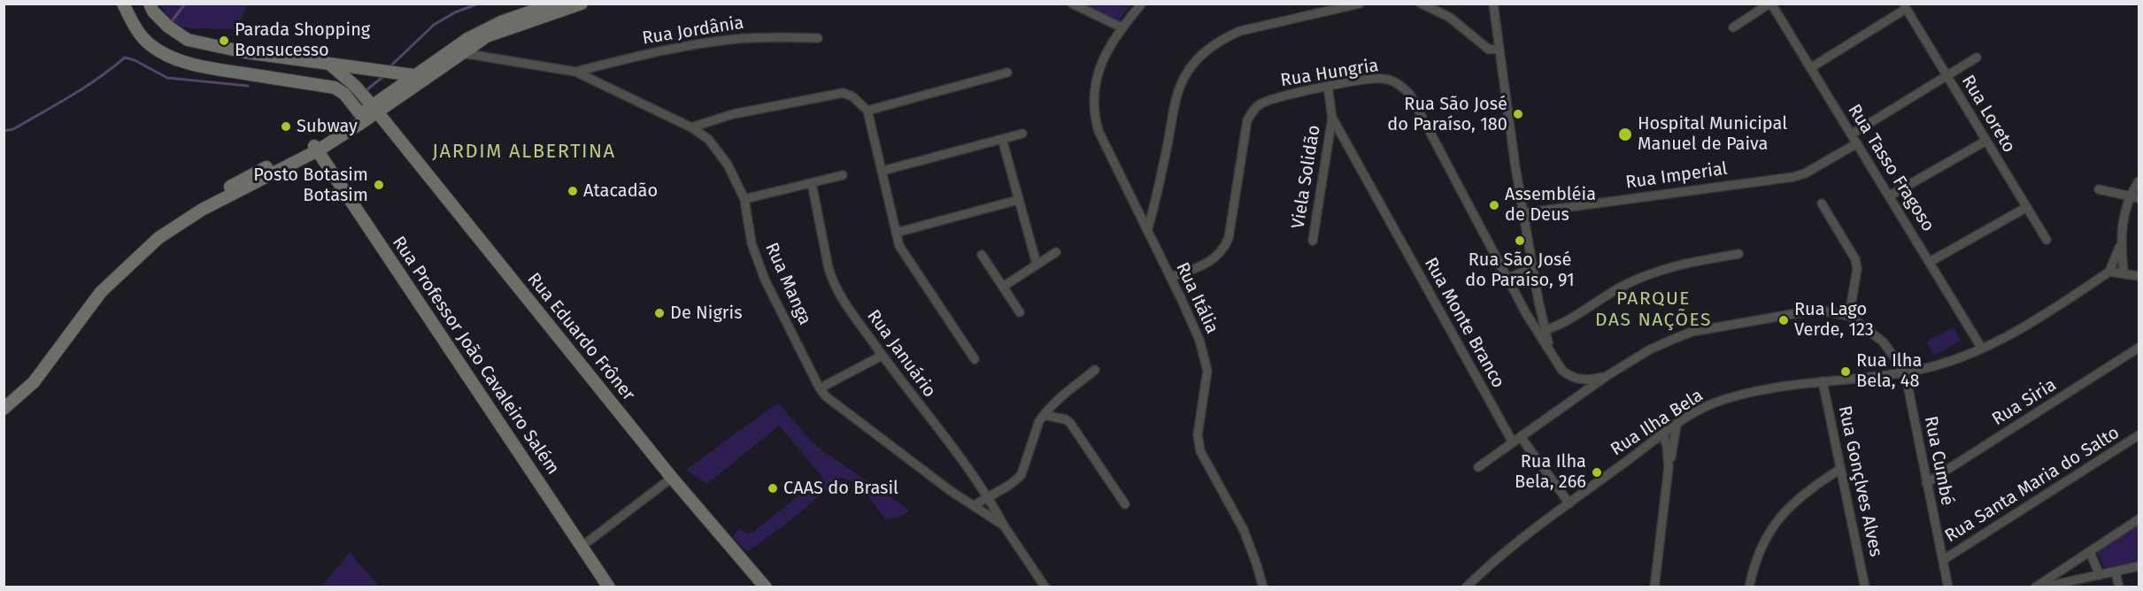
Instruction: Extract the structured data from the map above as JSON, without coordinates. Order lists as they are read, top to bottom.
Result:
{
  "streets": {
    "main road": ["Rua Eduardo Frôner", "Rua Professor João Cavaleiro Salém"],
    "street": [
      "Rua Jordânia",
      "Rua Hungria",
      "Rua Loreto",
      "Rua Tasso Fragoso",
      "Rua Imperial",
      "Viela Solidão",
      "Rua Manga",
      "Rua Itália",
      "Rua Monte Branco",
      "Rua Januário",
      "Rua Siria",
      "Rua Ilha Bela",
      "Rua Cumbé",
      "Rua Gonçlves Alves",
      "Rua Santa Maria do Salto"
    ]
  },
  "crossings": [
    ["Rua Jordânia", "Rua Manga"],
    ["Rua Hungria", "Viela Solidão"],
    ["Rua Hungria", "Rua Itália"],
    ["Rua Tasso Fragoso", "Rua Imperial"],
    ["Rua Tasso Fragoso", "Rua Ilha Bela"],
    ["Viela Solidão", "Rua Monte Branco"],
    ["Rua Manga", "Rua Januário"],
    ["Rua Siria", "Rua Cumbé"],
    ["Rua Ilha Bela", "Rua Cumbé"],
    ["Rua Ilha Bela", "Rua Gonçlves Alves"],
    ["Rua Cumbé", "Rua Santa Maria do Salto"]
  ],
  "districts": ["JARDIM ALBERTINA", "PARQUE DAS NAÇÕES"],
  "places": [
    "Parada Shopping Bonsucesso",
    "Rua São José do Paraíso, 180",
    "Subway",
    "Hospital Municipal Manuel de Paiva",
    "Posto Botasim Botasim",
    "Atacadão",
    "Assembléia de Deus",
    "Rua São José do Paraíso, 91",
    "De Nigris",
    "Rua Lago Verde, 123",
    "Rua Ilha Bela, 48",
    "Rua Ilha Bela, 266",
    "CAAS do Brasil"
  ]
}
